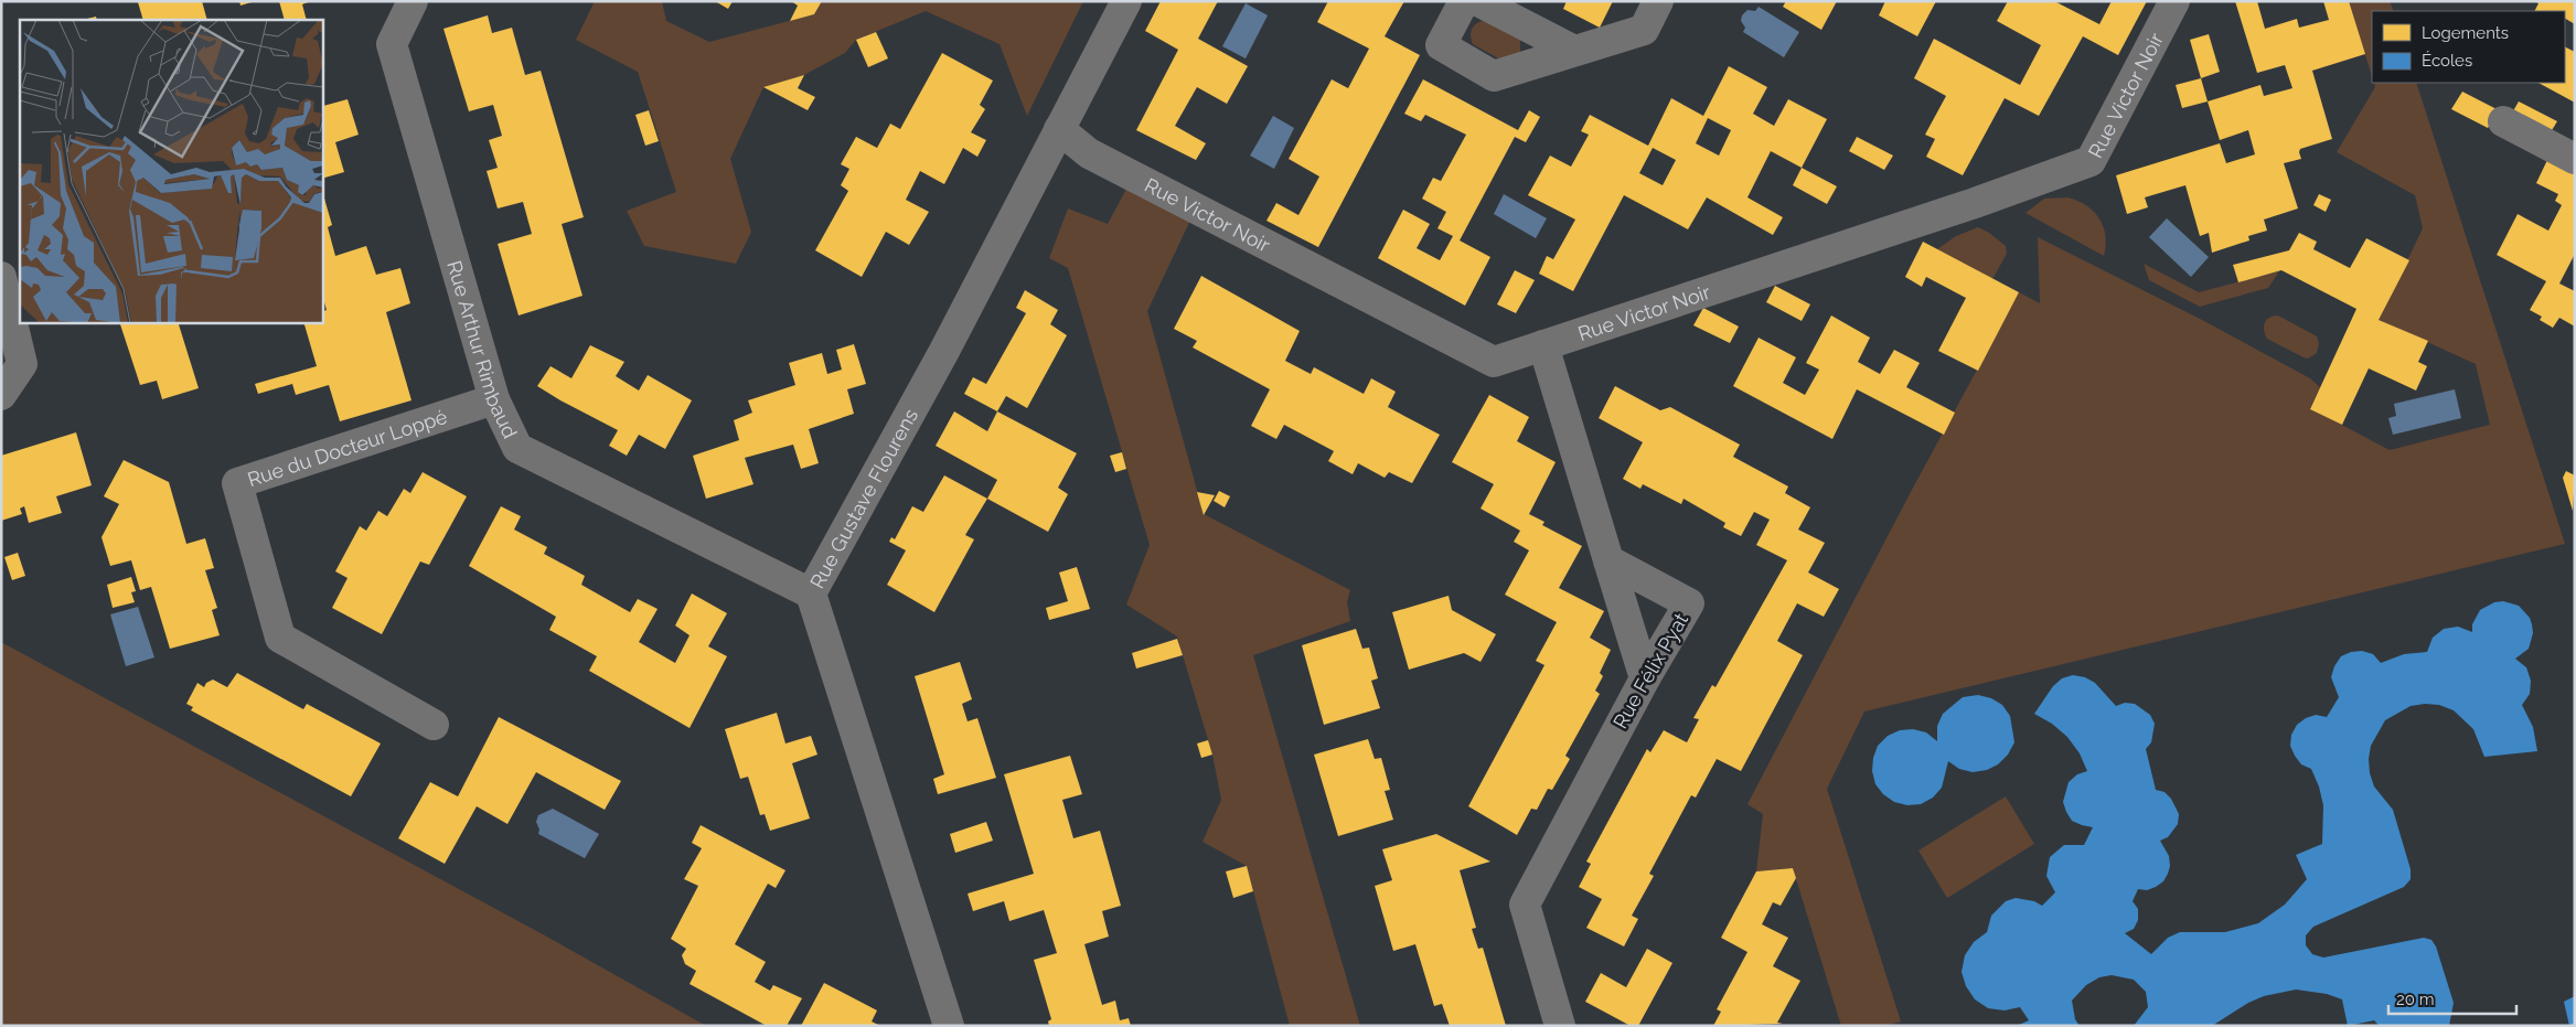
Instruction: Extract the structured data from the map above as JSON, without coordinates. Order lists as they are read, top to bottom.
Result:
{
  "streets": {
    "street": [
      "Rue Victor Noir",
      "Rue Arthur Rimbaud",
      "Rue du Docteur Loppé",
      "Rue Gustave Flourens",
      "Rue Félix Pyat"
    ]
  },
  "crossings": [
    ["Rue Victor Noir", "Rue Gustave Flourens"],
    ["Rue Arthur Rimbaud", "Rue du Docteur Loppé"],
    ["Rue Arthur Rimbaud", "Rue Gustave Flourens"]
  ],
  "legend": ["Logements", "Écoles"],
  "scale_bar": "20 m"
}
